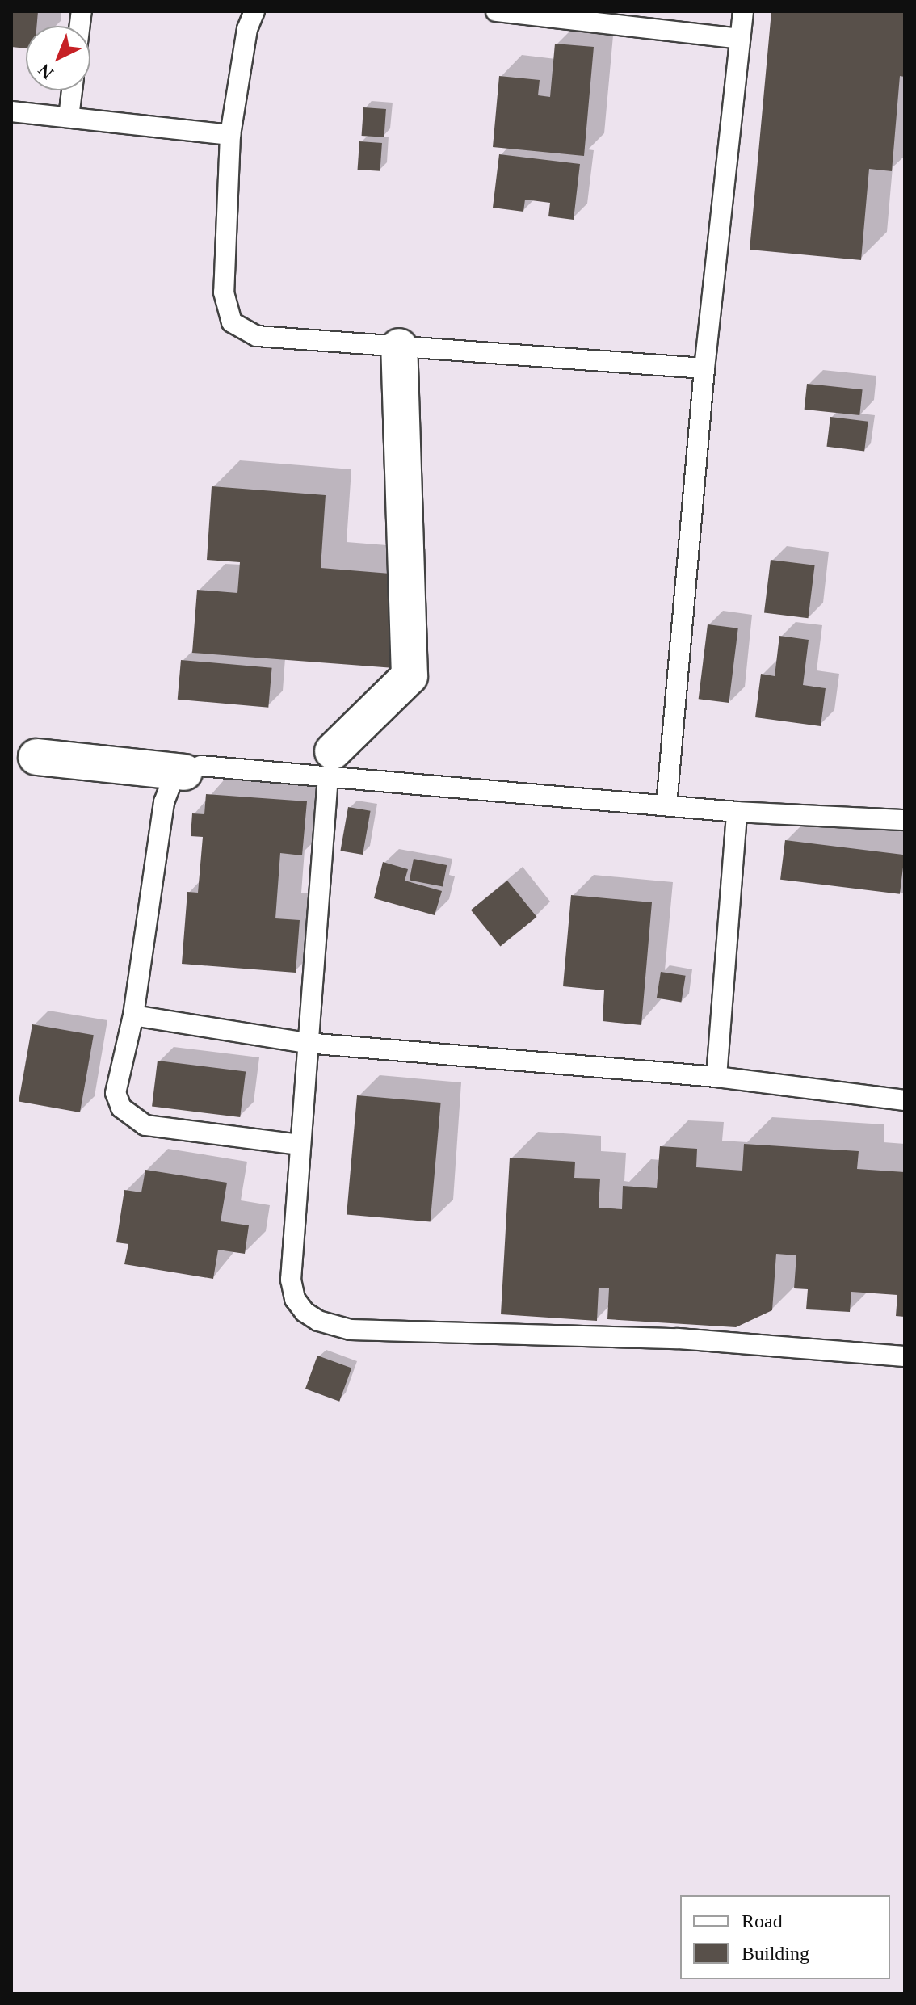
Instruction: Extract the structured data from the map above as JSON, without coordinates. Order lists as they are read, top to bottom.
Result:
{
  "legend": ["Road", "Building"],
  "north": "bottom left"
}
